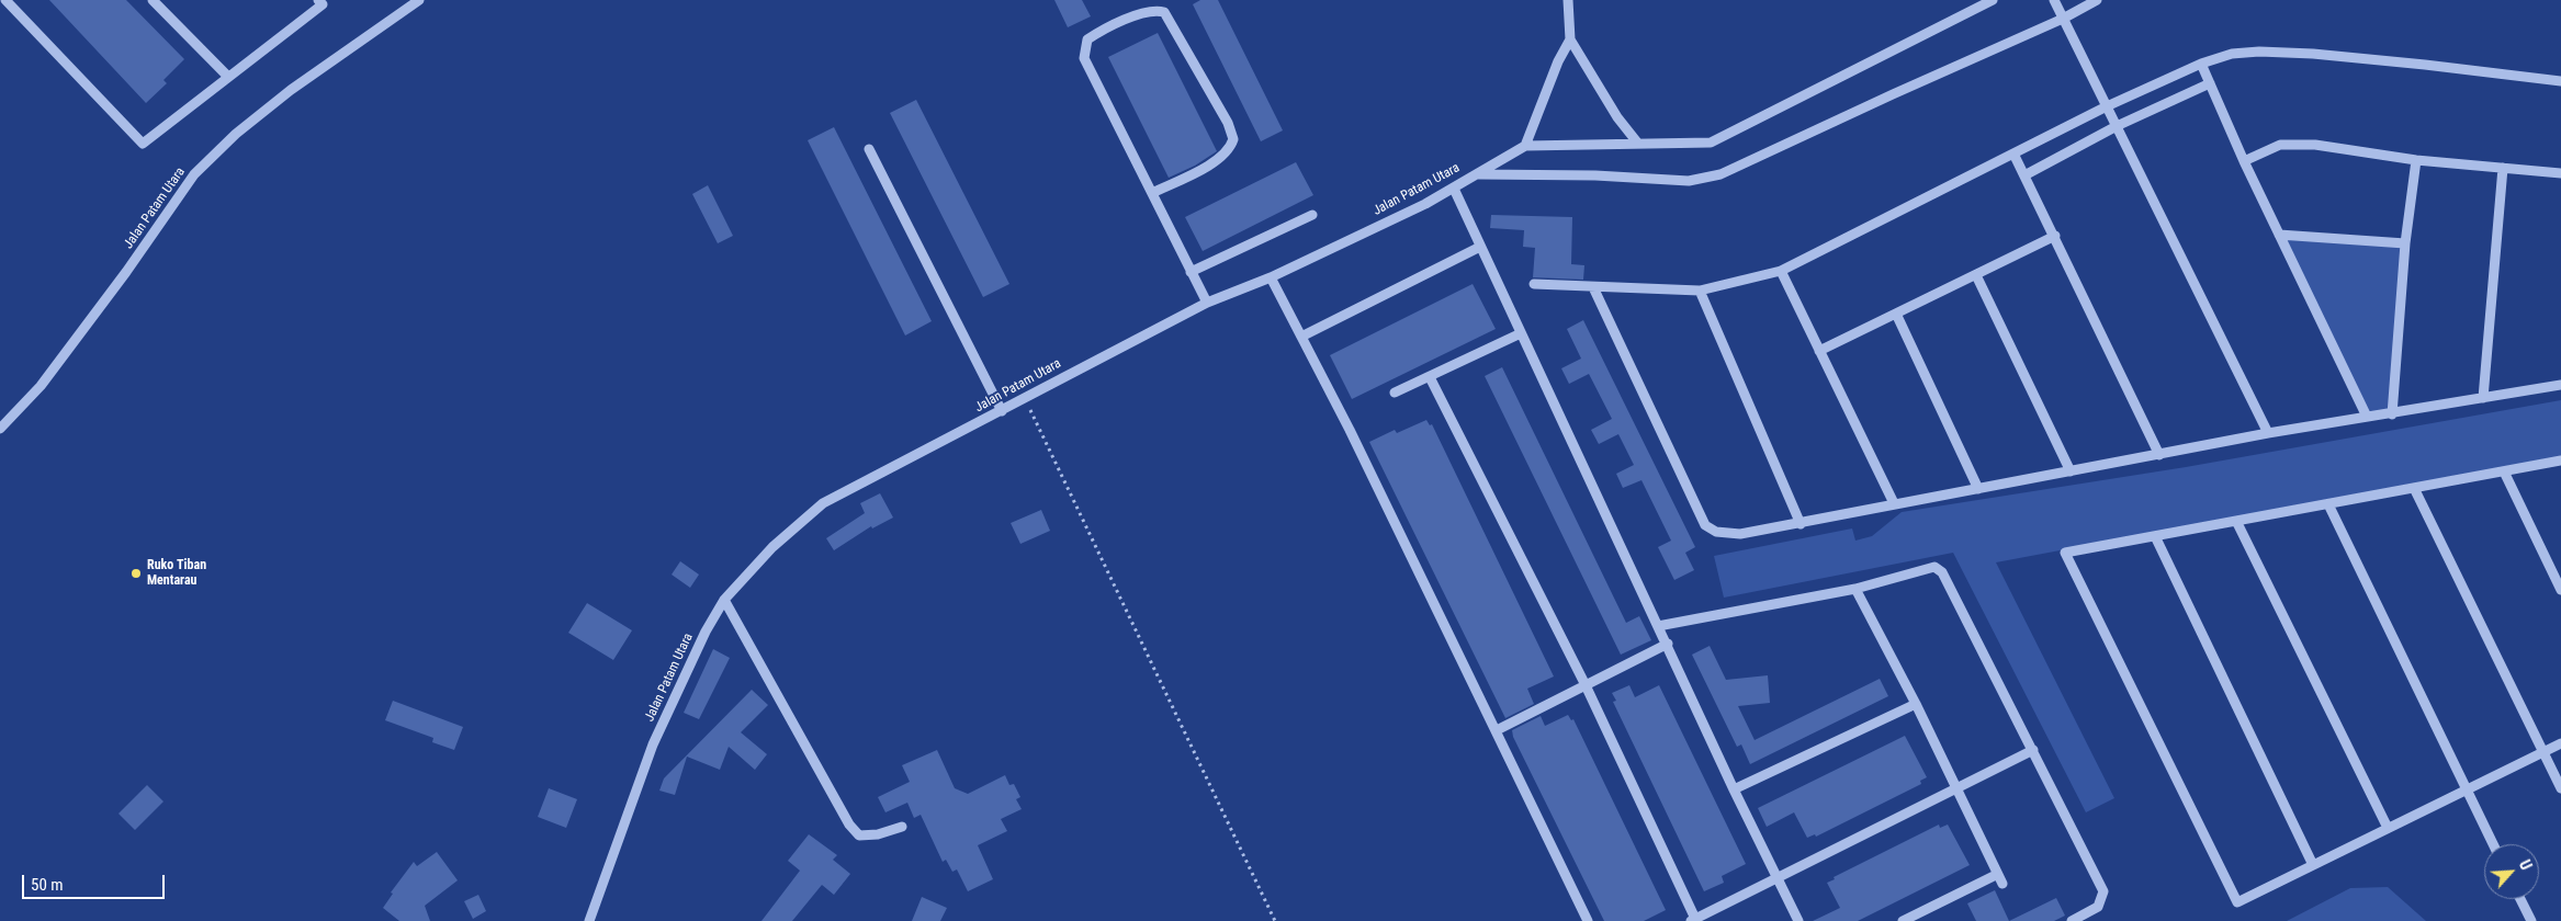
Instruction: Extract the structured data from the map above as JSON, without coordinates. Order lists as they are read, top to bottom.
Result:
{
  "streets": {
    "street": ["Jalan Patam Utara"]
  },
  "places": ["Ruko Tiban Mentarau"],
  "scale_bar": "50 m",
  "north": "top right"
}
